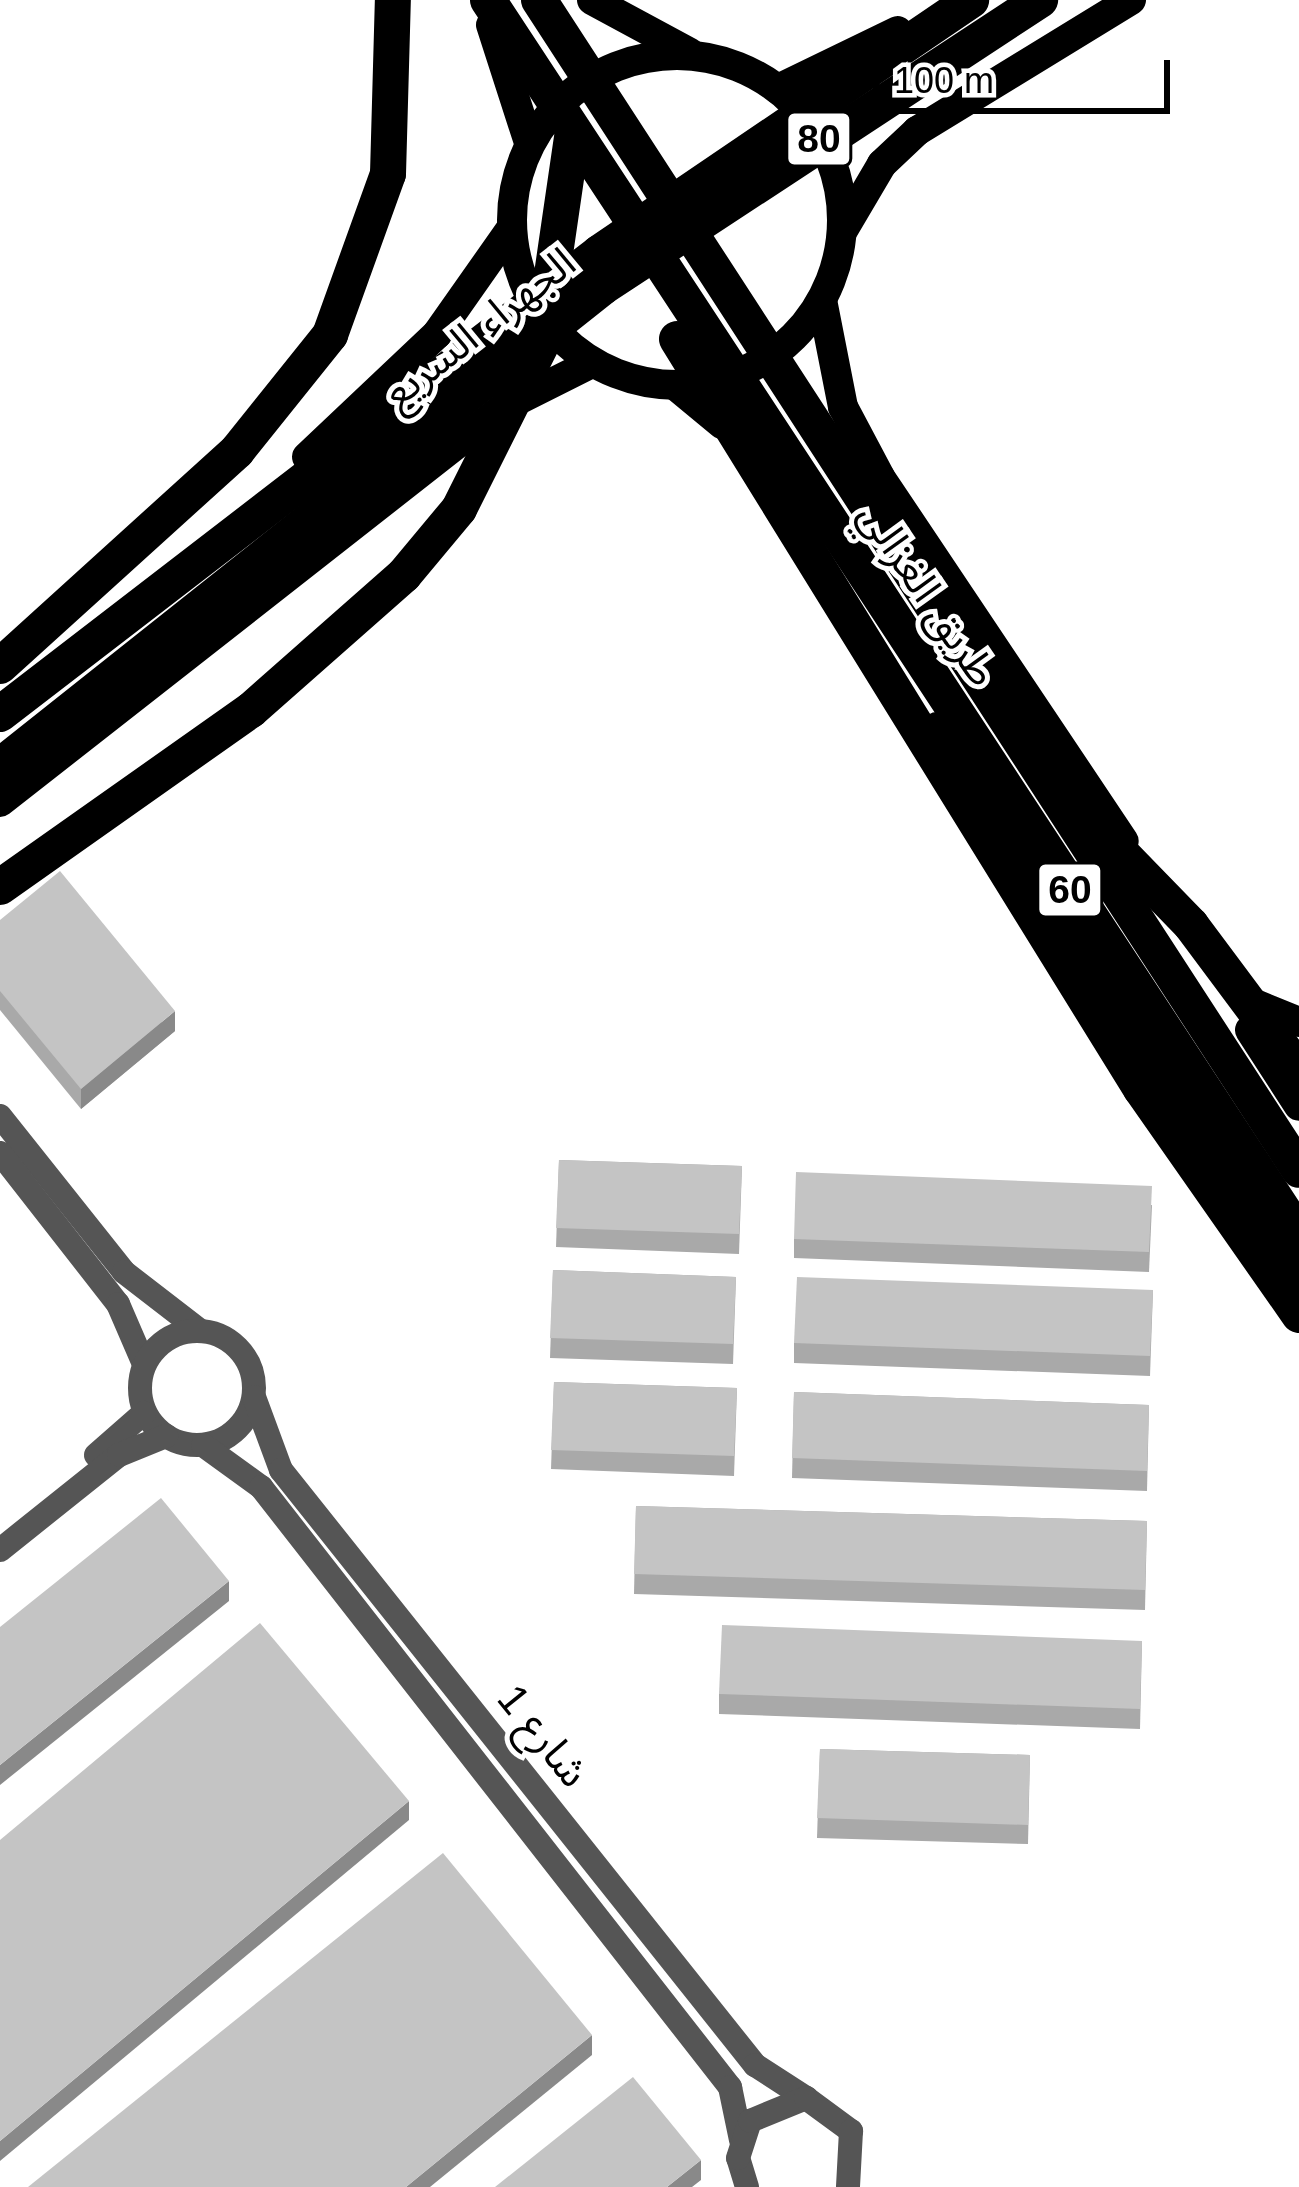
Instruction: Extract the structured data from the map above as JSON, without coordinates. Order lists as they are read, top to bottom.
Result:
{
  "streets": {
    "highway": [
      "80",
      "الجهراء السريع",
      "طريق الغزالي",
      "60"
    ],
    "street": ["شارع 1"]
  },
  "crossings": [
    ["الجهراء السريع", "طريق الغزالي"]
  ],
  "scale_bar": "100 m"
}
